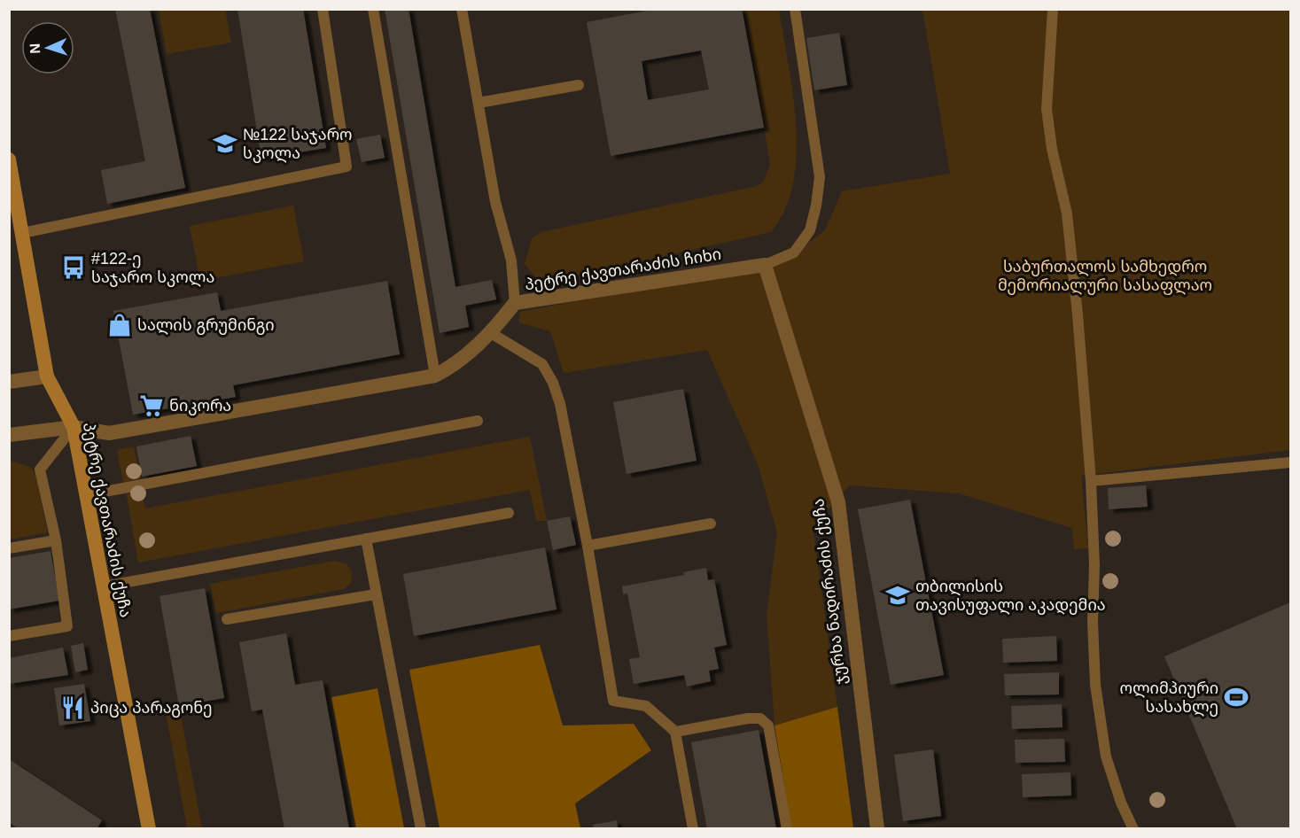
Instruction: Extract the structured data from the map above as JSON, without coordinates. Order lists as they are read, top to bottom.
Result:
{
  "streets": {
    "main road": ["პეტრე ქავთარაძის ქუჩა"],
    "street": ["პეტრე ქავთარაძის ჩიხი", "ჯურხა ნადირაძის ქუჩა"]
  },
  "crossings": [
    ["პეტრე ქავთარაძის ჩიხი", "პეტრე ქავთარაძის ქუჩა"],
    ["პეტრე ქავთარაძის ჩიხი", "ჯურხა ნადირაძის ქუჩა"]
  ],
  "parks": ["საბურთალოს სამხედრო მემორიალური სასაფლაო"],
  "places": {
    "school or university": ["№122 საჯარო სკოლა", "თბილისის თავისუფალი აკადემია"],
    "bus stop": ["#122-ე საჯარო სკოლა"],
    "shop": ["სალის გრუმინგი"],
    "supermarket": ["ნიკორა"],
    "sports": ["ოლიმპიური სასახლე"],
    "restaurant": ["პიცა პარაგონე"]
  },
  "north": "left"
}
